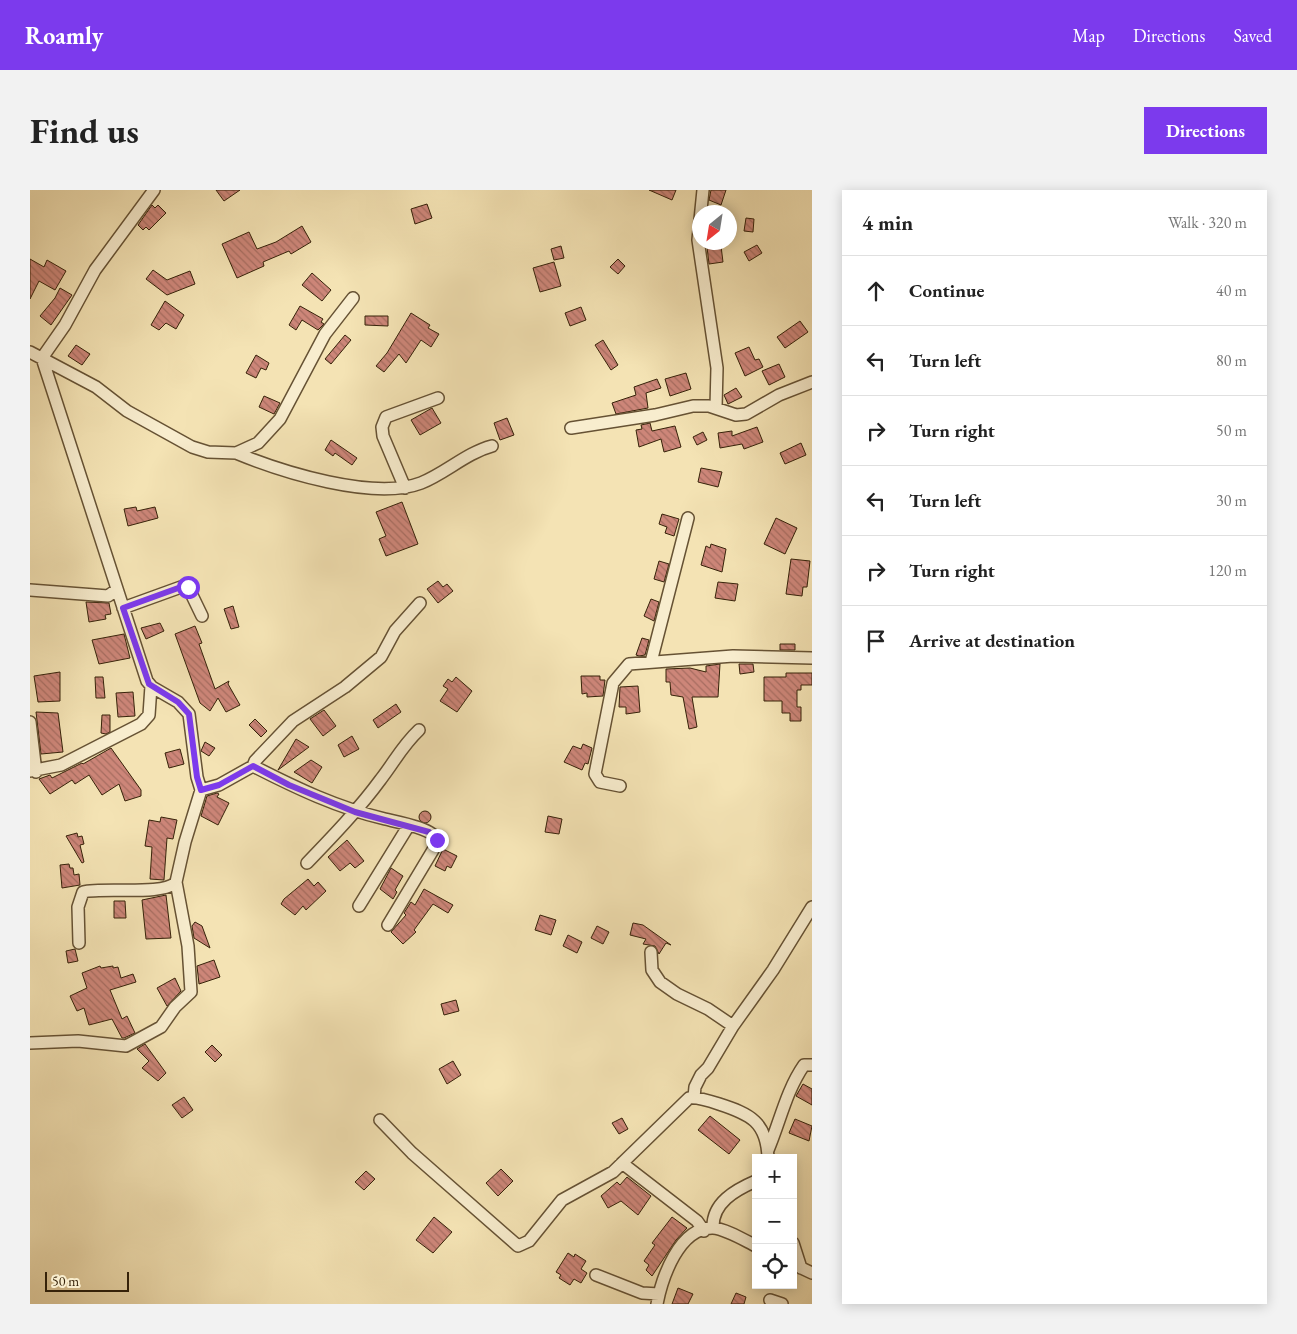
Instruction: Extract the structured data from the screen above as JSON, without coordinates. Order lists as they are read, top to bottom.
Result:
{
  "scale_bar": "50 m",
  "north": "bottom left",
  "page": {
    "header": "Roamly",
    "nav": ["Map", "Directions", "Saved"],
    "buttons": "Directions",
    "title": "Find us",
    "heading": ["4 min", "Walk · 320 m"],
    "list": [
      ["Continue", "40 m"],
      ["Turn left", "80 m"],
      ["Turn right", "50 m"],
      ["Turn left", "30 m"],
      ["Turn right", "120 m"],
      "Arrive at destination"
    ],
    "map_buttons": ["+", "−"],
    "scale": "50 m"
  }
}
